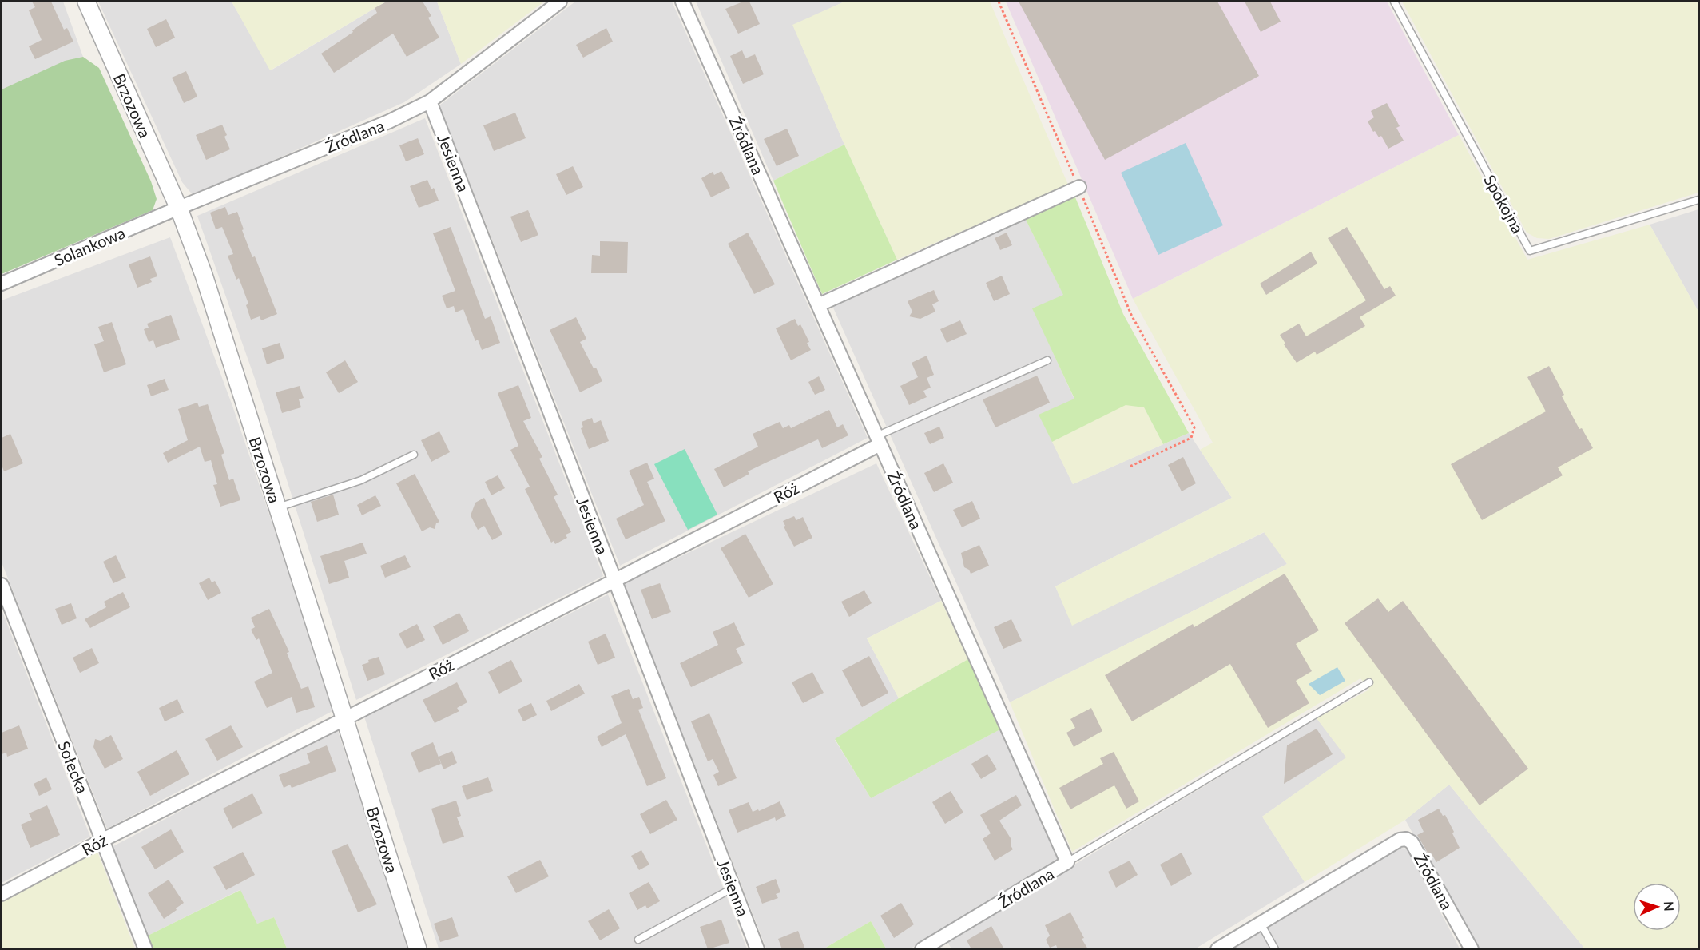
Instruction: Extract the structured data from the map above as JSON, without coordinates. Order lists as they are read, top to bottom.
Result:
{
  "streets": {
    "street": [
      "Brzozowa",
      "Źródlana",
      "Jesienna",
      "Solankowa",
      "Róż",
      "Sołecka"
    ],
    "lane": ["Spokojna"]
  },
  "crossings": [
    ["Brzozowa", "Źródlana"],
    ["Brzozowa", "Solankowa"],
    ["Brzozowa", "Róż"],
    ["Źródlana", "Jesienna"],
    ["Źródlana", "Solankowa"],
    ["Źródlana", "Róż"],
    ["Jesienna", "Róż"],
    ["Róż", "Sołecka"]
  ],
  "north": "right"
}
